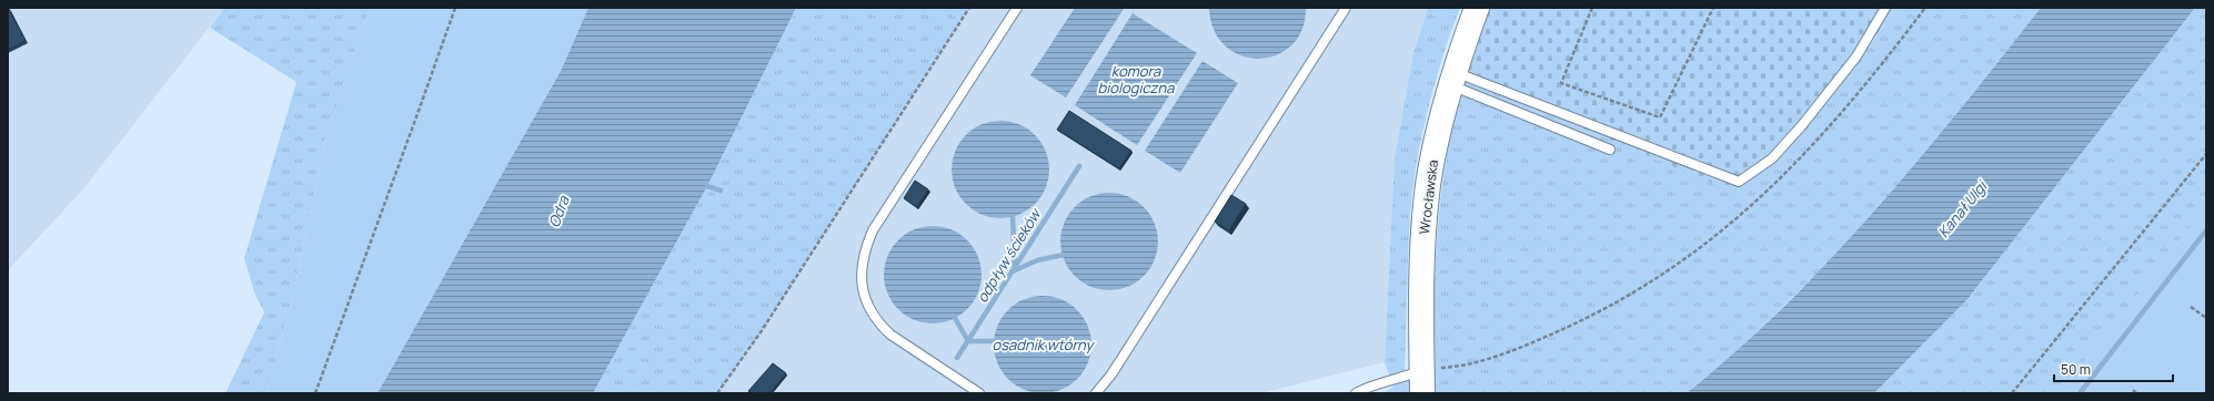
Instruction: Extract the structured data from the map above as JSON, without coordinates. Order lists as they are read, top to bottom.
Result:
{
  "streets": {
    "main road": ["Wrocławska"]
  },
  "water": [
    "komora biologiczna",
    "Kanał Ulgi",
    "Odra",
    "odpływ ścieków",
    "osadnik wtórny"
  ],
  "scale_bar": "50 m"
}
